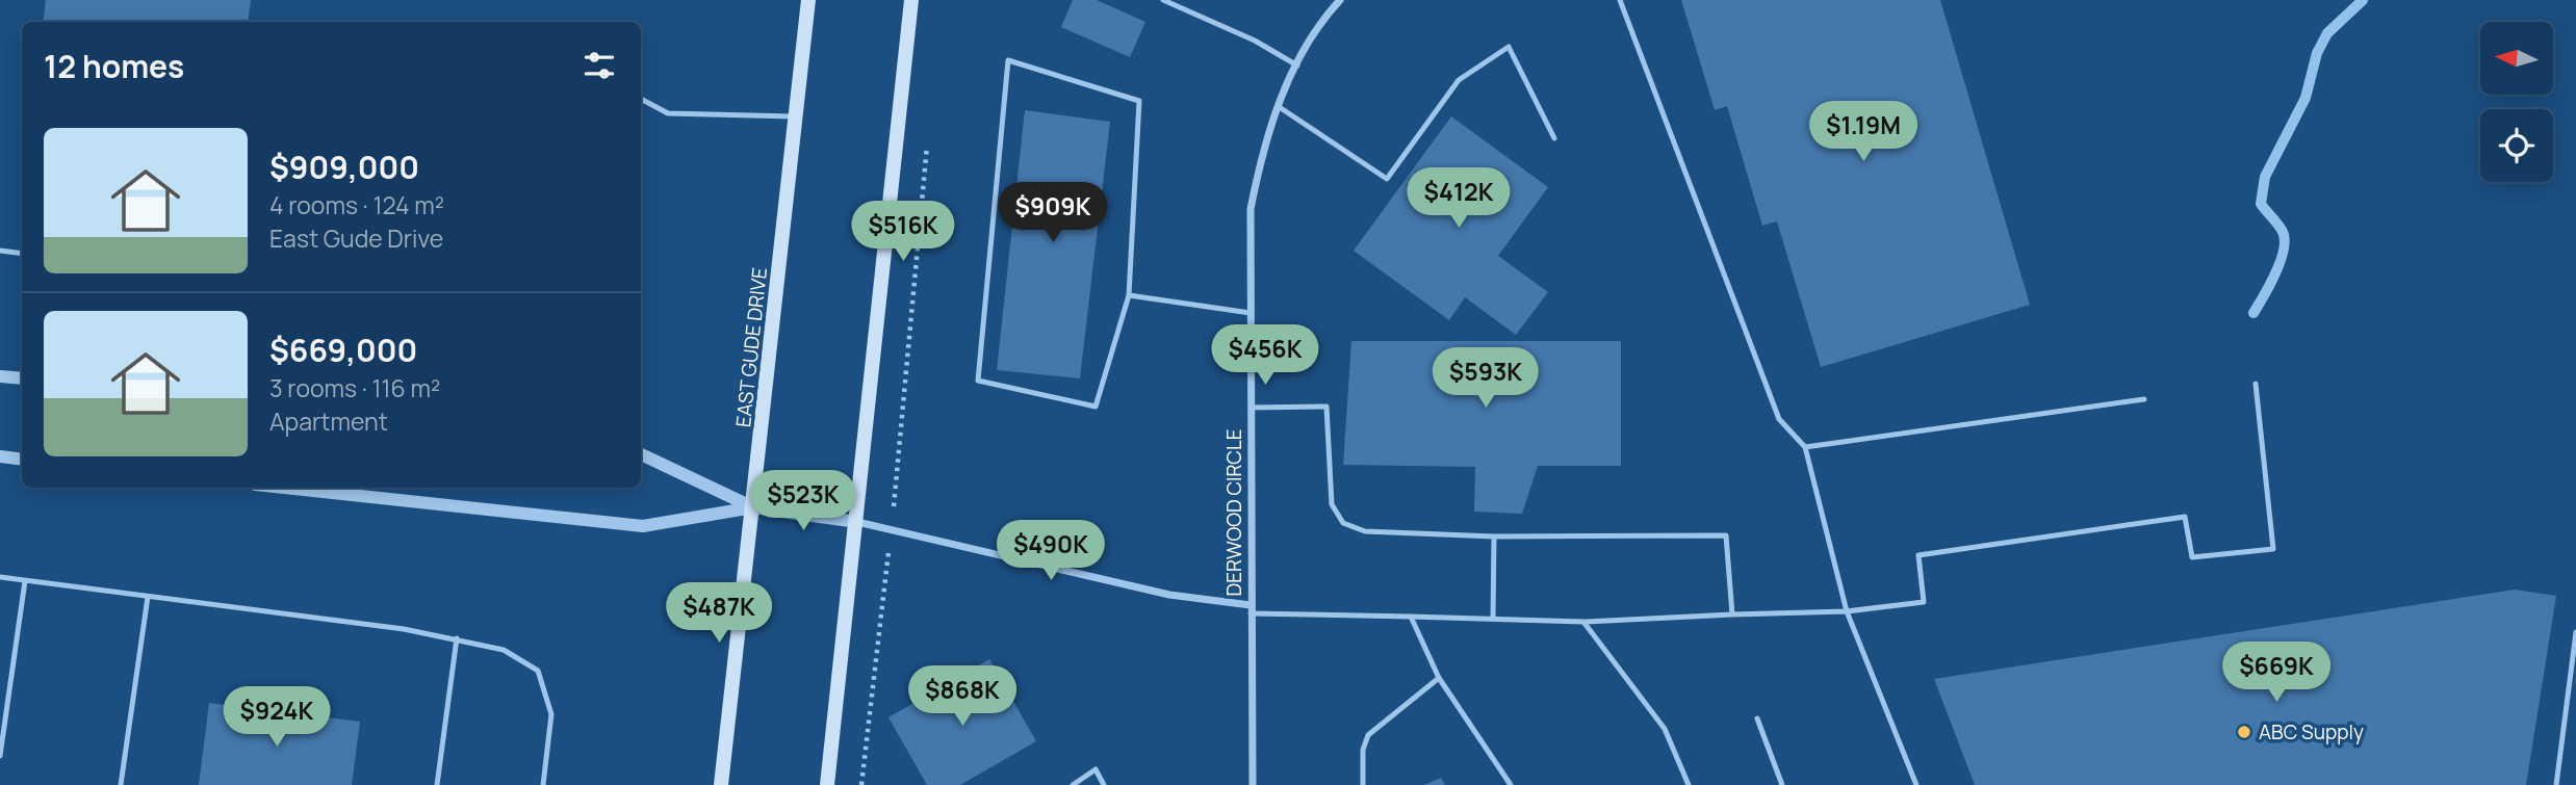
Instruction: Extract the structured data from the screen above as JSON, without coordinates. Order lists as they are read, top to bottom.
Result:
{
  "streets": {
    "main road": ["EAST GUDE DRIVE"],
    "street": ["DERWOOD CIRCLE"]
  },
  "places": ["ABC Supply"],
  "north": "left",
  "page": {
    "heading": "12 homes",
    "price": [
      "$1.19M",
      "$412K",
      "$909K",
      "$516K",
      "$456K",
      "$593K",
      "$523K",
      "$490K",
      "$487K",
      "$669K",
      "$868K",
      "$924K"
    ],
    "list": [
      {
        "name": "$909,000",
        "note": "4 rooms · 124 m² · East Gude Drive"
      },
      {
        "name": "$669,000",
        "note": "3 rooms · 116 m² · Apartment"
      }
    ]
  }
}
